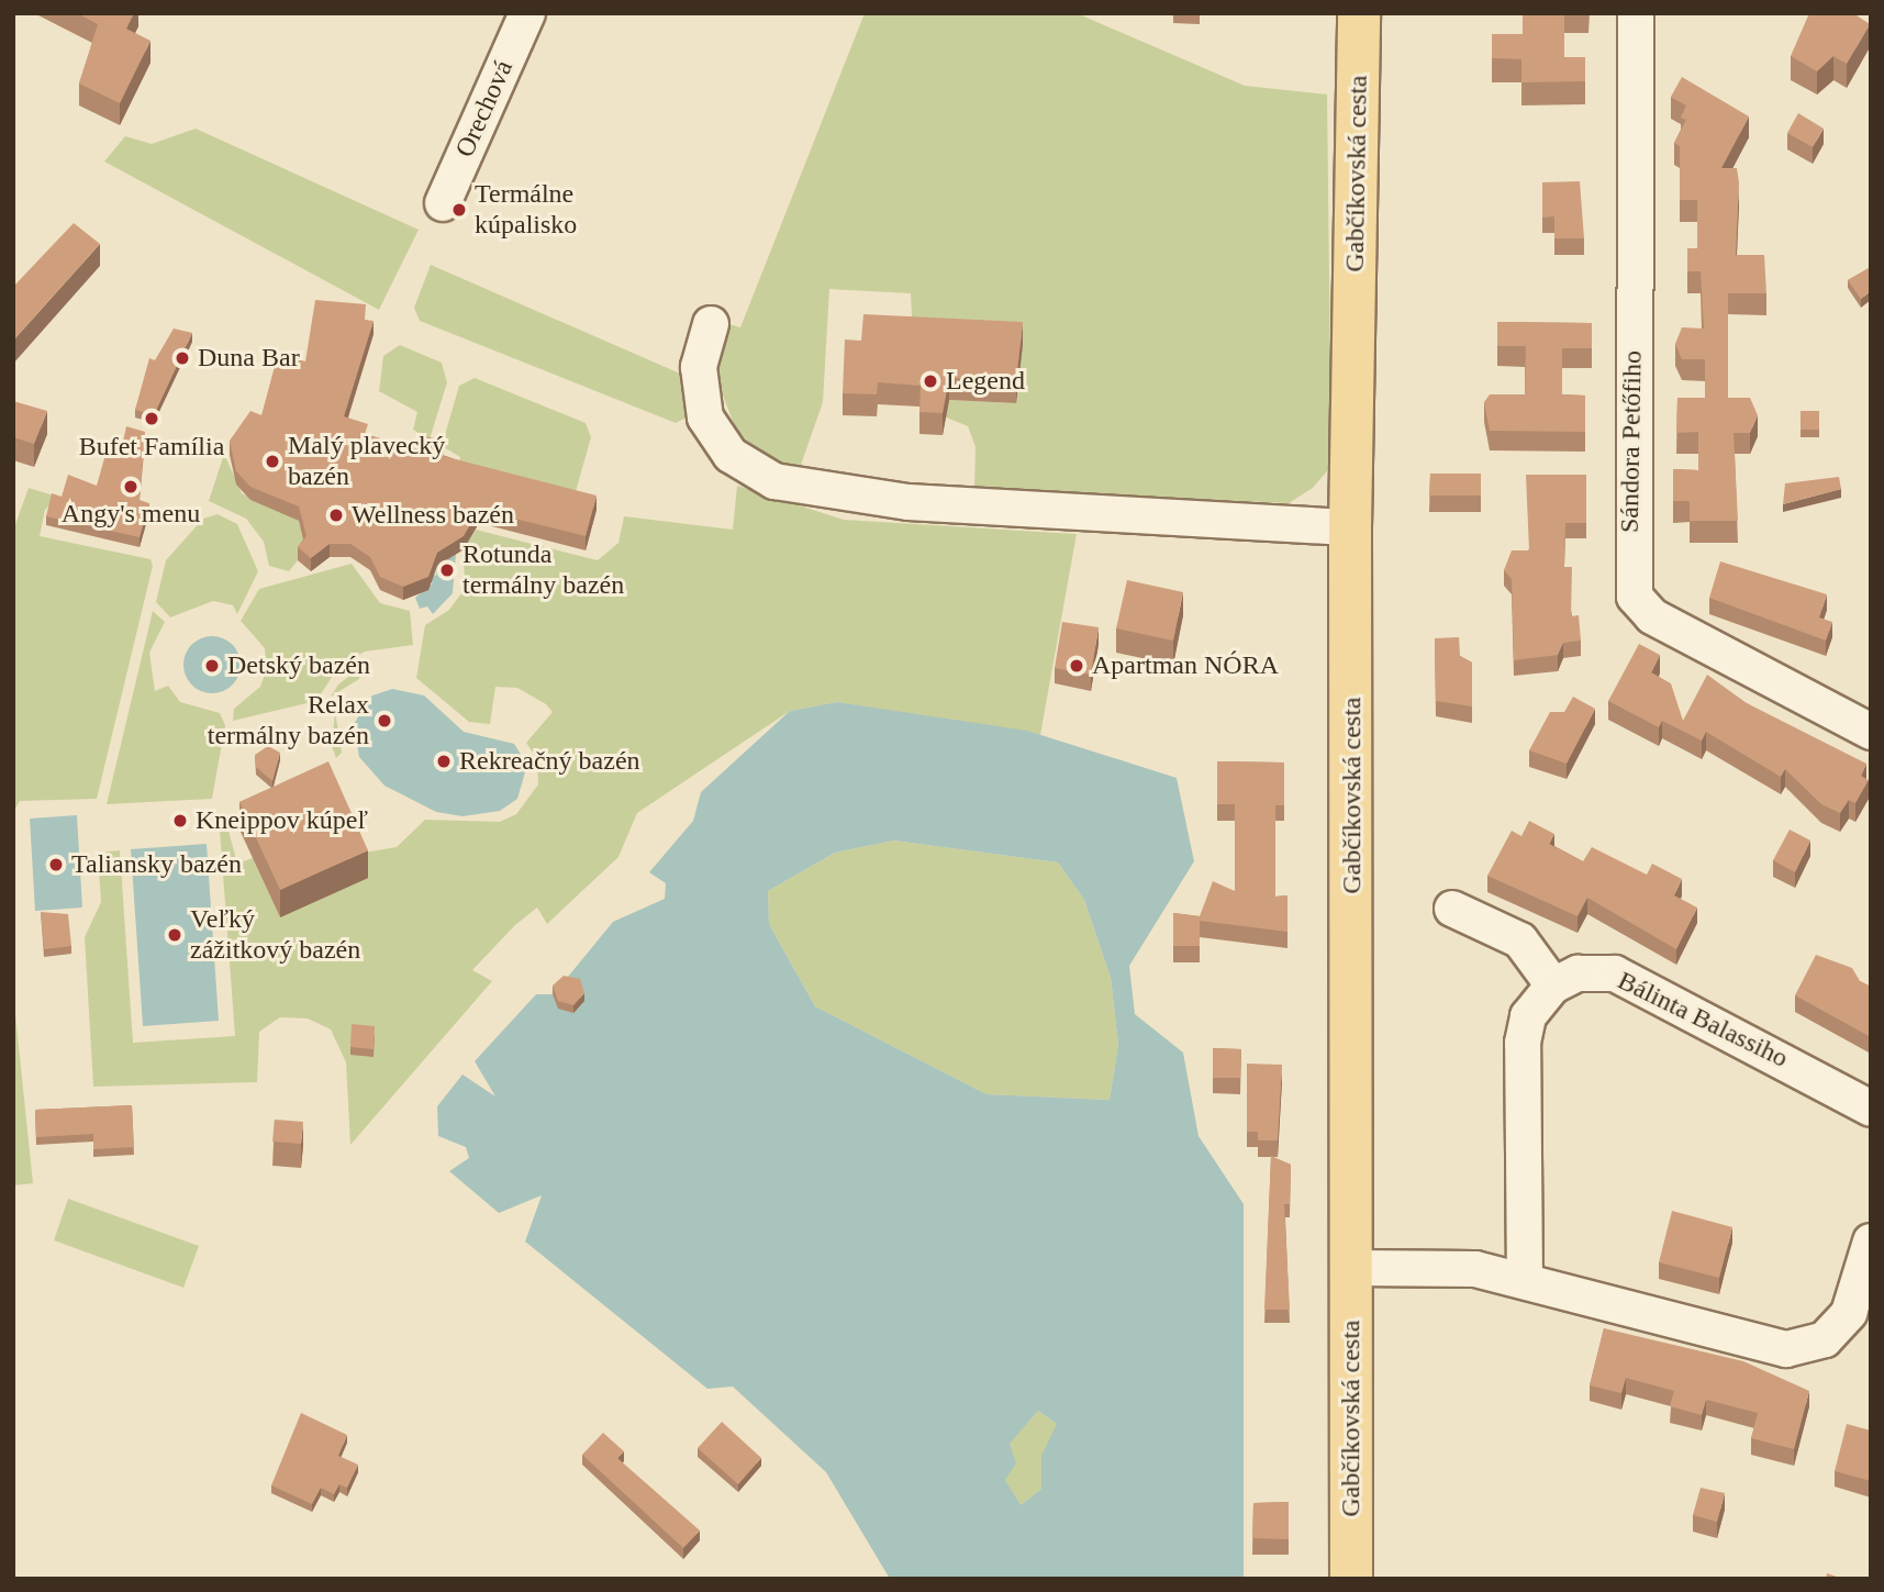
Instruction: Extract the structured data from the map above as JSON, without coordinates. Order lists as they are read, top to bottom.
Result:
{
  "streets": {
    "main road": ["Gabčíkovská cesta"],
    "street": ["Orechová", "Sándora Petőfiho", "Bálinta Balassiho"]
  },
  "places": [
    "Termálne kúpalisko",
    "Duna Bar",
    "Legend",
    "Bufet Família",
    "Malý plavecký bazén",
    "Angy's menu",
    "Wellness bazén",
    "Rotunda termálny bazén",
    "Detský bazén",
    "Apartman NÓRA",
    "Relax termálny bazén",
    "Rekreačný bazén",
    "Kneippov kúpeľ",
    "Taliansky bazén",
    "Veľký zážitkový bazén"
  ]
}
